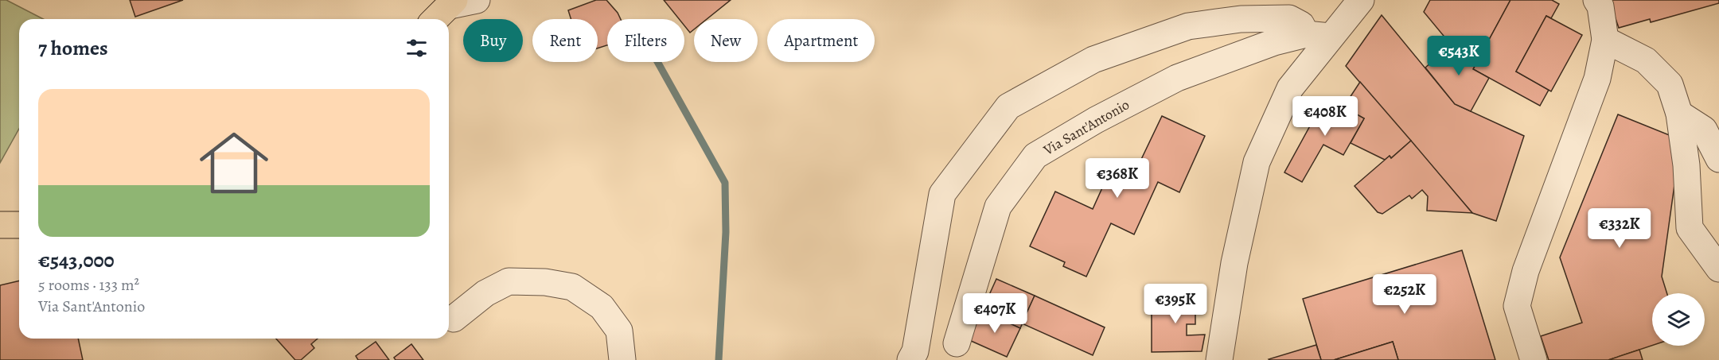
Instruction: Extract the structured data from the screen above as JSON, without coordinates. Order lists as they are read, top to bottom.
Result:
{
  "streets": {
    "street": ["Via Sant'Antonio"]
  },
  "page": {
    "chip": [
      "Buy",
      "Rent",
      "Filters",
      "New",
      "Apartment"
    ],
    "heading": "7 homes",
    "price": [
      "€543K",
      "€408K",
      "€368K",
      "€332K",
      "€252K",
      "€395K",
      "€407K"
    ],
    "list": [
      {
        "name": "€543,000",
        "note": "5 rooms · 133 m² · Via Sant'Antonio"
      }
    ]
  }
}
